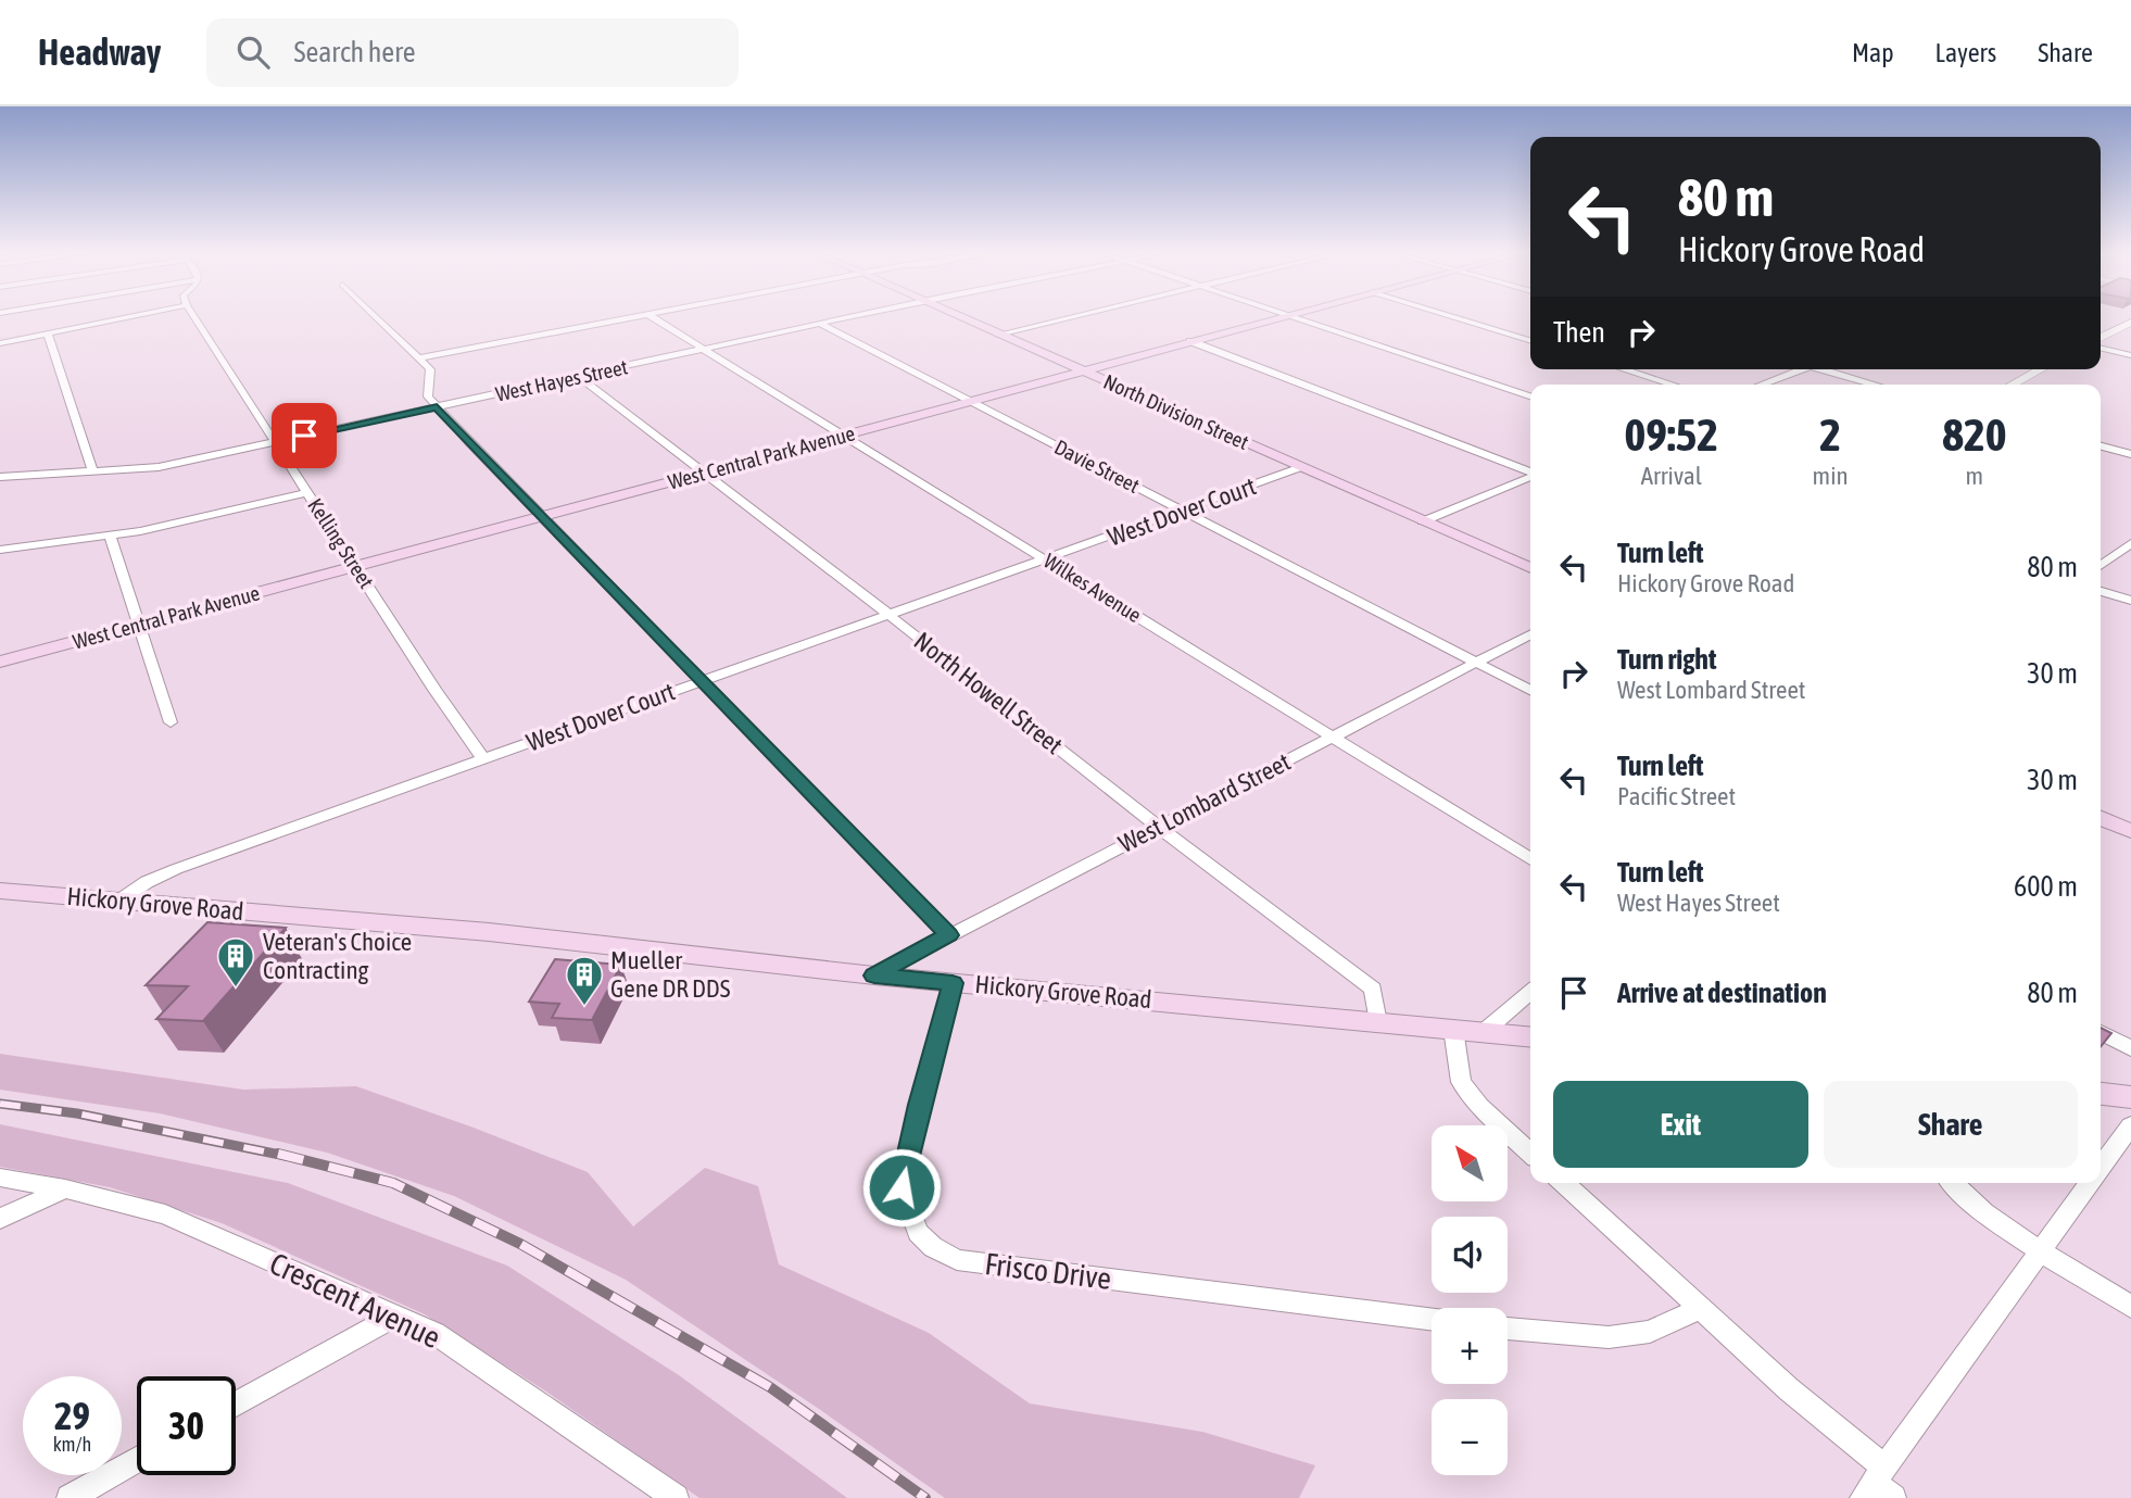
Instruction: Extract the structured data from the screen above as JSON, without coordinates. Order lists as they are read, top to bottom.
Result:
{
  "streets": {
    "main road": ["North Division Street", "West Central Park Avenue", "Hickory Grove Road"],
    "street": [
      "West Hayes Street",
      "Davie Street",
      "West Dover Court",
      "Kelling Street",
      "Wilkes Avenue",
      "North Howell Street",
      "West Lombard Street",
      "Frisco Drive",
      "Crescent Avenue"
    ]
  },
  "crossings": [
    ["West Hayes Street", "Davie Street"],
    ["West Hayes Street", "Kelling Street"],
    ["West Hayes Street", "Wilkes Avenue"],
    ["West Hayes Street", "North Howell Street"],
    ["North Division Street", "West Central Park Avenue"],
    ["North Division Street", "West Dover Court"],
    ["West Central Park Avenue", "Davie Street"],
    ["West Central Park Avenue", "Kelling Street"],
    ["West Central Park Avenue", "Wilkes Avenue"],
    ["West Central Park Avenue", "North Howell Street"],
    ["Davie Street", "West Dover Court"],
    ["Davie Street", "West Lombard Street"],
    ["West Dover Court", "Kelling Street"],
    ["West Dover Court", "Wilkes Avenue"],
    ["West Dover Court", "North Howell Street"],
    ["West Dover Court", "Hickory Grove Road"],
    ["Wilkes Avenue", "West Lombard Street"],
    ["North Howell Street", "West Lombard Street"],
    ["North Howell Street", "Hickory Grove Road"],
    ["West Lombard Street", "Hickory Grove Road"],
    ["Hickory Grove Road", "Frisco Drive"]
  ],
  "places": {
    "building": ["Veteran's Choice Contracting", "Mueller Gene DR DDS"]
  },
  "north": "top left",
  "page": {
    "header": "Headway",
    "search": "Search here",
    "nav": ["Map", "Layers", "Share"],
    "turn": ["80 m", "Hickory Grove Road"],
    "then": "Then",
    "eta": [
      "09:52",
      "Arrival",
      "2",
      "min",
      "820",
      "m"
    ],
    "list": [
      {
        "name": "Turn left",
        "note": "Hickory Grove Road",
        "value": "80 m"
      },
      {
        "name": "Turn right",
        "note": "West Lombard Street",
        "value": "30 m"
      },
      {
        "name": "Turn left",
        "note": "Pacific Street",
        "value": "30 m"
      },
      {
        "name": "Turn left",
        "note": "West Hayes Street",
        "value": "600 m"
      },
      {
        "name": "Arrive at destination",
        "value": "80 m"
      }
    ],
    "buttons": ["Exit", "Share"],
    "map_buttons": ["+", "−"],
    "speed": "29 km/h",
    "limit": "30"
  }
}
